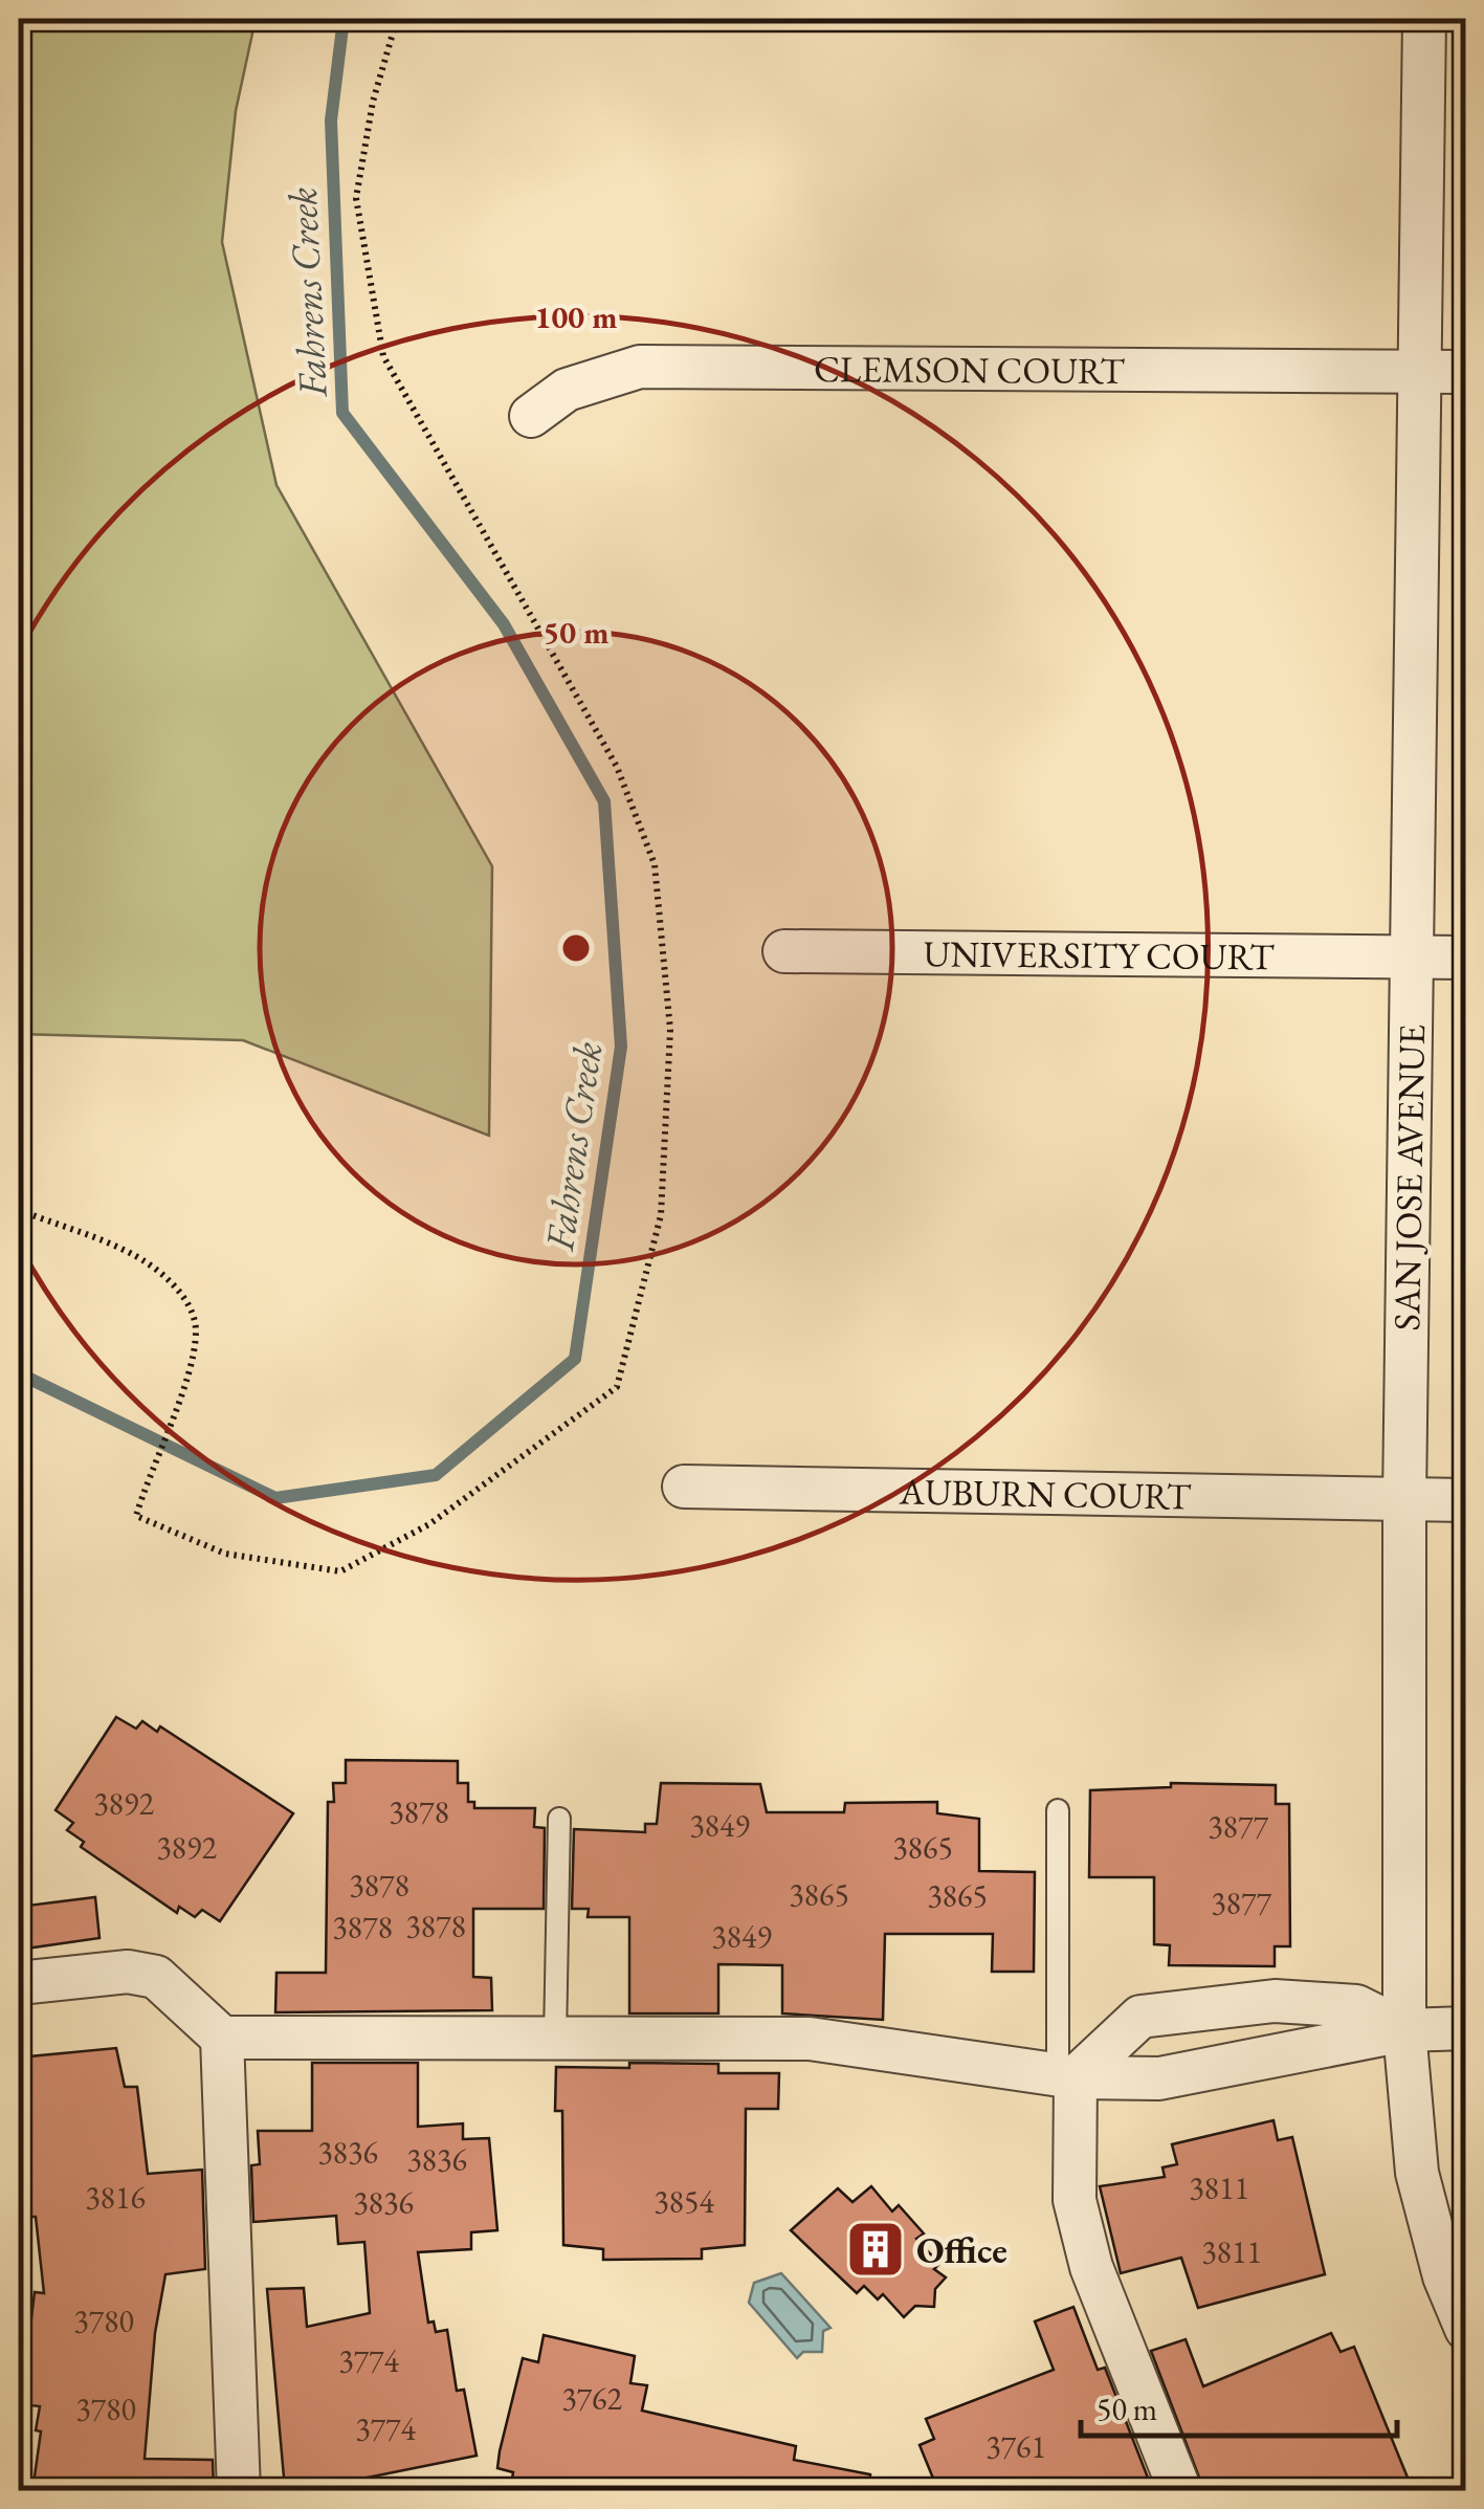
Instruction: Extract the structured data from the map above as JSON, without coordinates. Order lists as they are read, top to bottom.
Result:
{
  "streets": {
    "street": [
      "CLEMSON COURT",
      "UNIVERSITY COURT",
      "SAN JOSE AVENUE",
      "AUBURN COURT"
    ]
  },
  "crossings": [
    ["CLEMSON COURT", "SAN JOSE AVENUE"],
    ["UNIVERSITY COURT", "SAN JOSE AVENUE"],
    ["SAN JOSE AVENUE", "AUBURN COURT"]
  ],
  "water": ["Fahrens Creek"],
  "places": {
    "building": ["Office"]
  },
  "house_numbers": [
    "3892",
    "3878",
    "3849",
    "3877",
    "3892",
    "3865",
    "3878",
    "3865",
    "3865",
    "3877",
    "3878",
    "3878",
    "3849",
    "3836",
    "3836",
    "3811",
    "3816",
    "3854",
    "3836",
    "3811",
    "3780",
    "3774",
    "3762",
    "3780",
    "3774",
    "3761"
  ],
  "scale_bar": "50 m",
  "rings": ["100 m", "50 m"]
}
